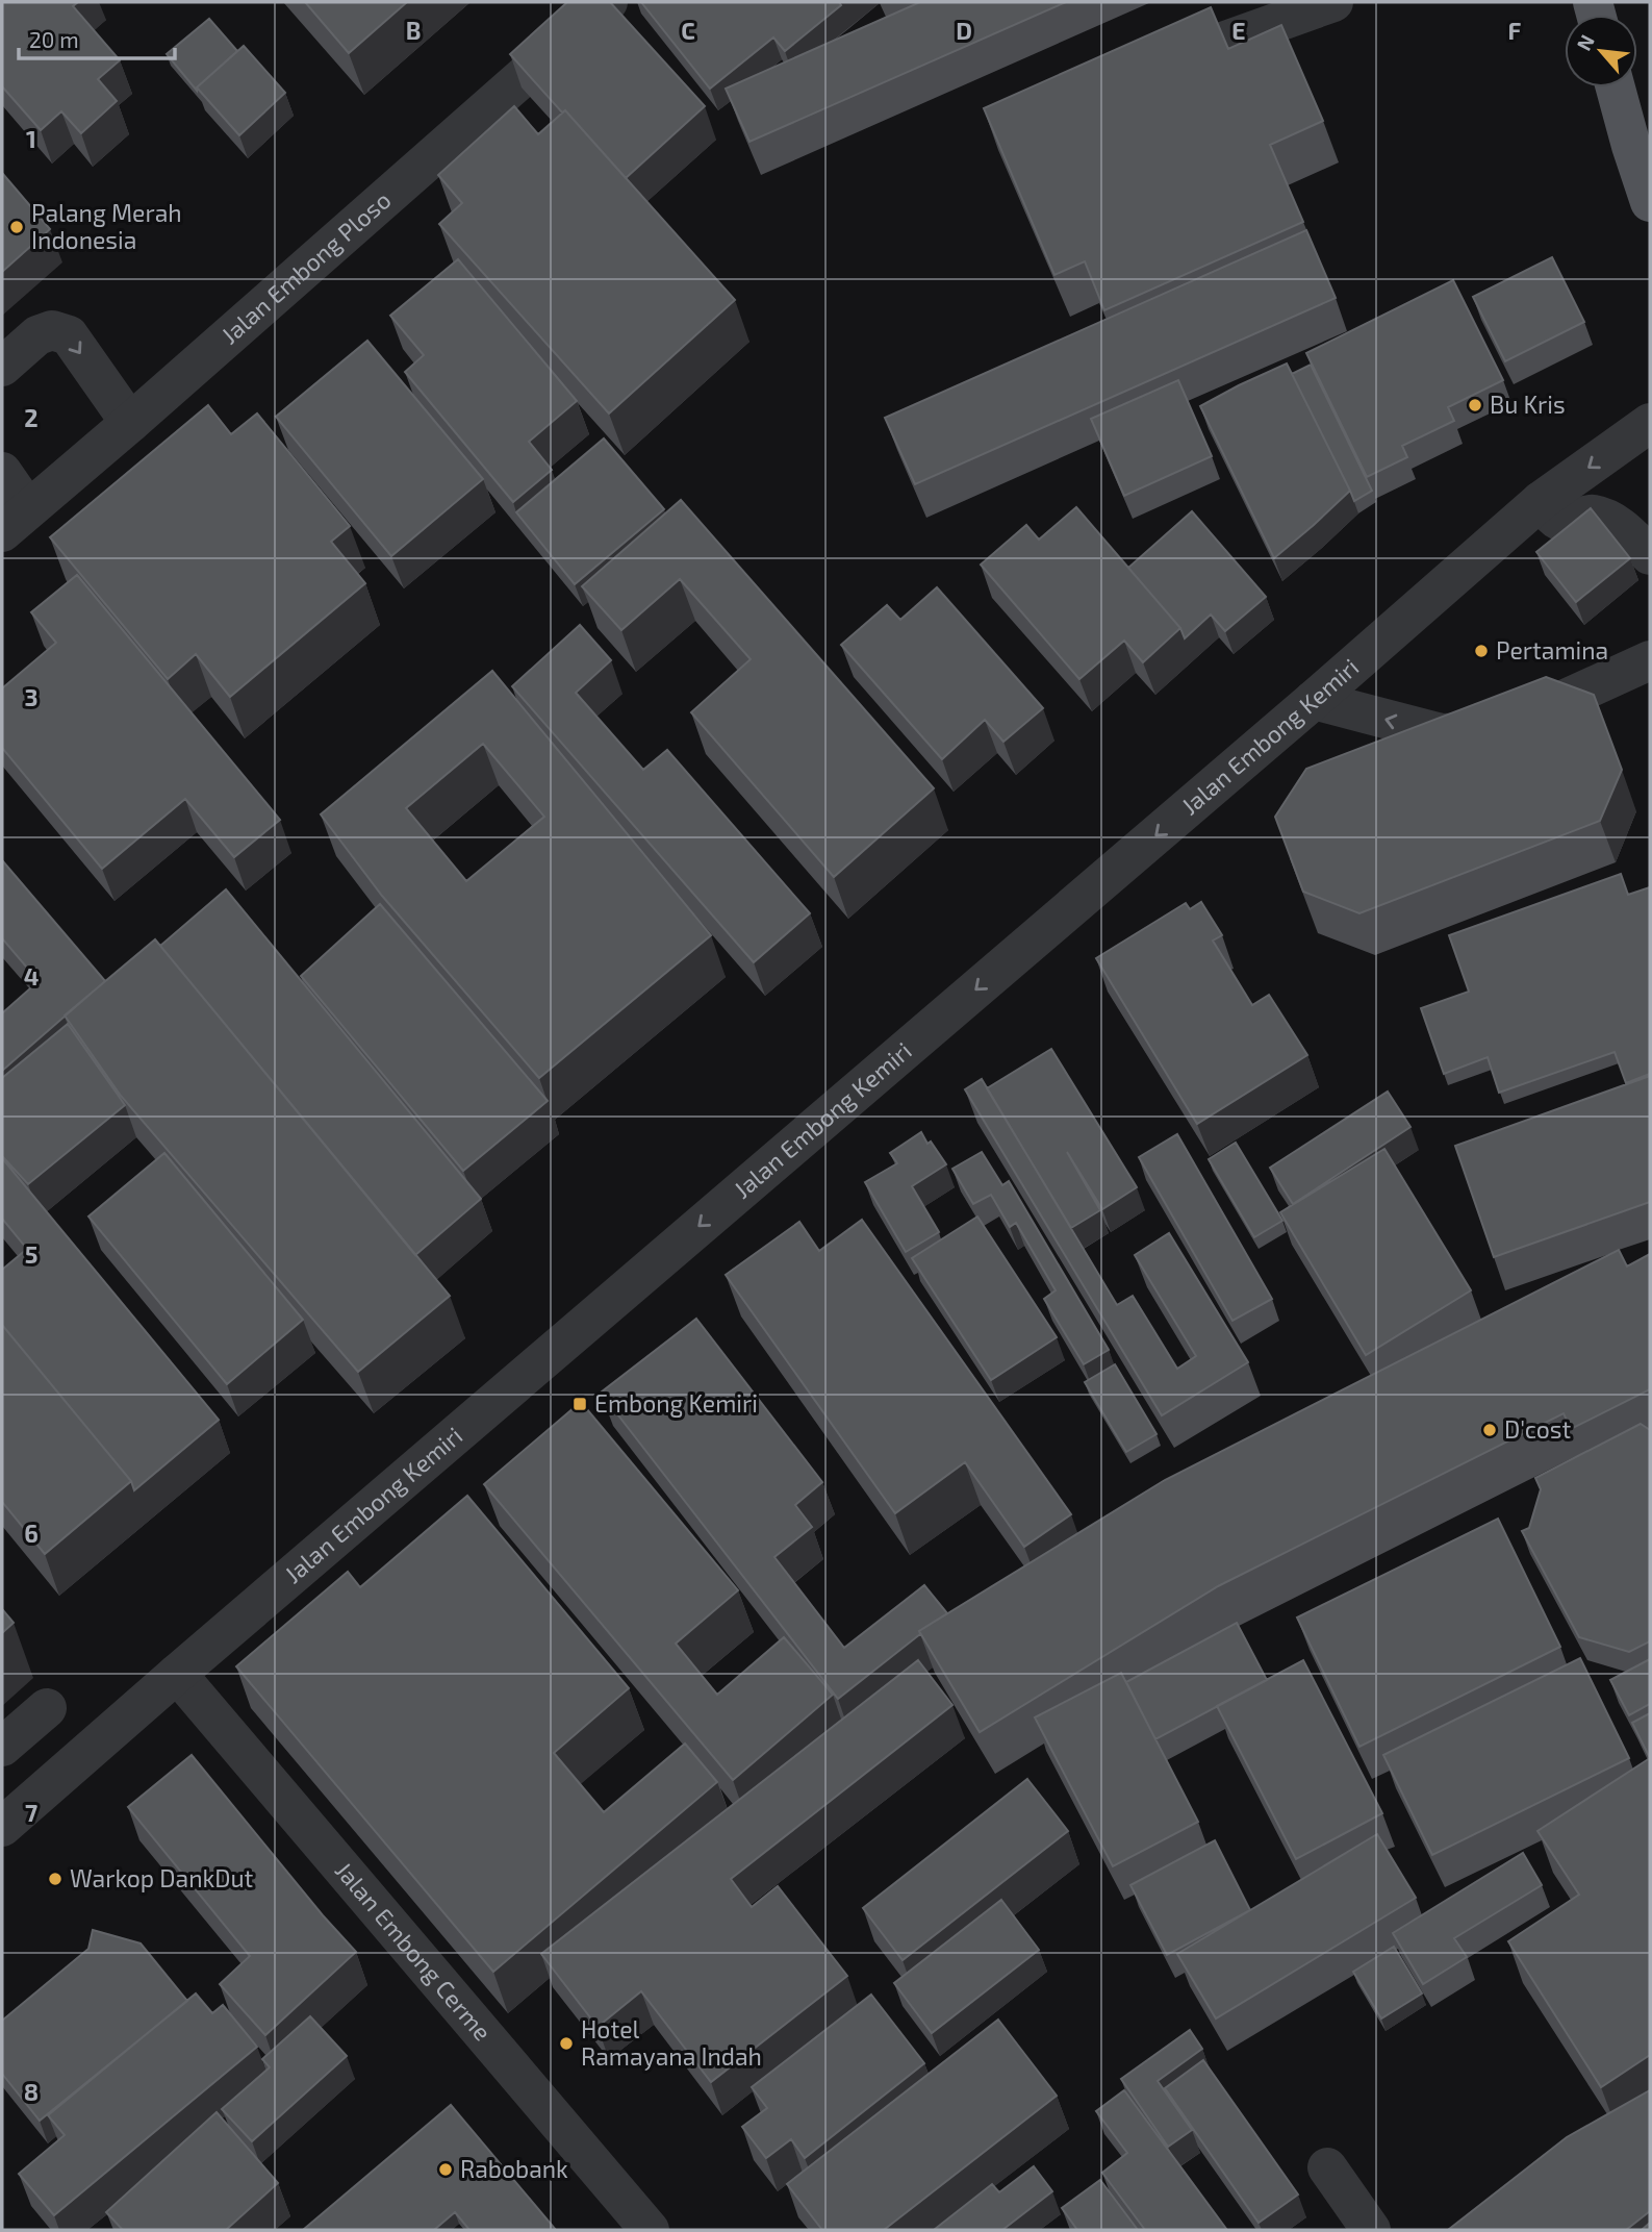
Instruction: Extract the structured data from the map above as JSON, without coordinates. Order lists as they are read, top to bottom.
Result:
{
  "streets": {
    "street": ["Jalan Embong Ploso", "Jalan Embong Kemiri", "Jalan Embong Cerme"]
  },
  "crossings": [
    ["Jalan Embong Kemiri", "Jalan Embong Cerme"]
  ],
  "one_way": ["Jalan Embong Kemiri"],
  "places": {
    "other": [
      "Palang Merah Indonesia",
      "Bu Kris",
      "Pertamina",
      "D'cost",
      "Warkop DankDut",
      "Hotel Ramayana Indah",
      "Rabobank"
    ],
    "transit": ["Embong Kemiri"]
  },
  "scale_bar": "20 m",
  "north": "top left",
  "grid": {
    "columns": [
      "B",
      "C",
      "D",
      "E",
      "F"
    ],
    "rows": [
      "1",
      "2",
      "3",
      "4",
      "5",
      "6",
      "7",
      "8"
    ]
  }
}
